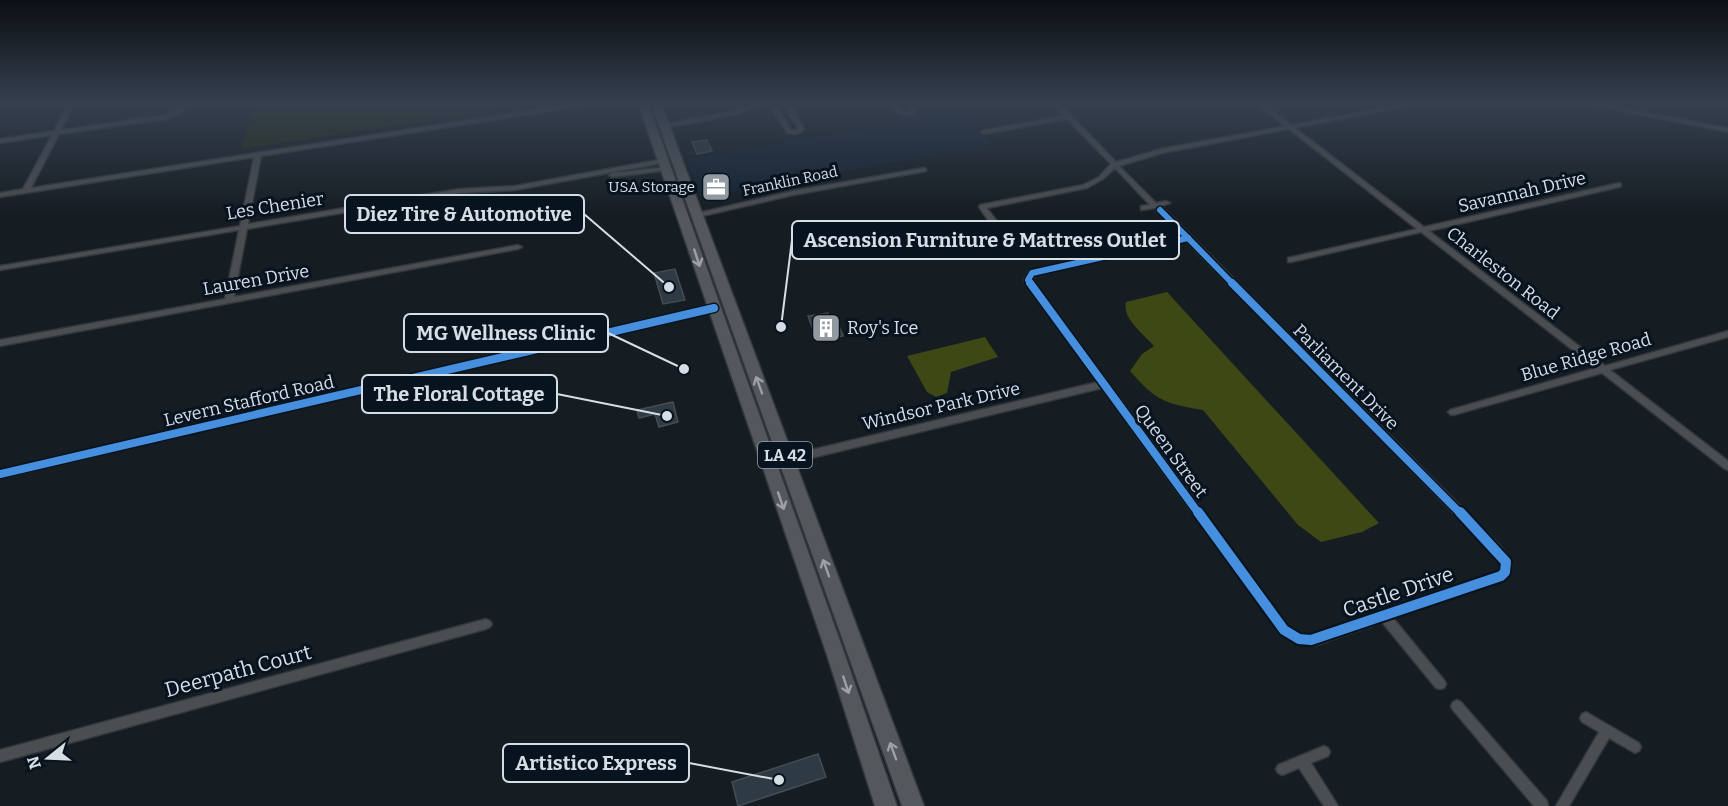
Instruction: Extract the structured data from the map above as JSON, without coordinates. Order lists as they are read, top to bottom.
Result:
{
  "streets": {
    "main road": ["LA 42"],
    "street": [
      "Franklin Road",
      "Savannah Drive",
      "Les Chenier",
      "Charleston Road",
      "Lauren Drive",
      "Blue Ridge Road",
      "Parliament Drive",
      "Levern Stafford Road",
      "Windsor Park Drive",
      "Queen Street",
      "Castle Drive",
      "Deerpath Court"
    ]
  },
  "crossings": [
    ["Franklin Road", "LA 42"],
    ["Savannah Drive", "Charleston Road"],
    ["Les Chenier", "LA 42"],
    ["Charleston Road", "Blue Ridge Road"],
    ["Parliament Drive", "Queen Street"],
    ["Parliament Drive", "Castle Drive"],
    ["Levern Stafford Road", "LA 42"],
    ["Windsor Park Drive", "Queen Street"],
    ["Windsor Park Drive", "LA 42"],
    ["Queen Street", "Castle Drive"]
  ],
  "places": {
    "office": ["USA Storage"],
    "other": [
      "Diez Tire & Automotive",
      "Ascension Furniture & Mattress Outlet",
      "MG Wellness Clinic",
      "The Floral Cottage",
      "Artistico Express"
    ],
    "building": ["Roy's Ice"]
  },
  "north": "left"
}
